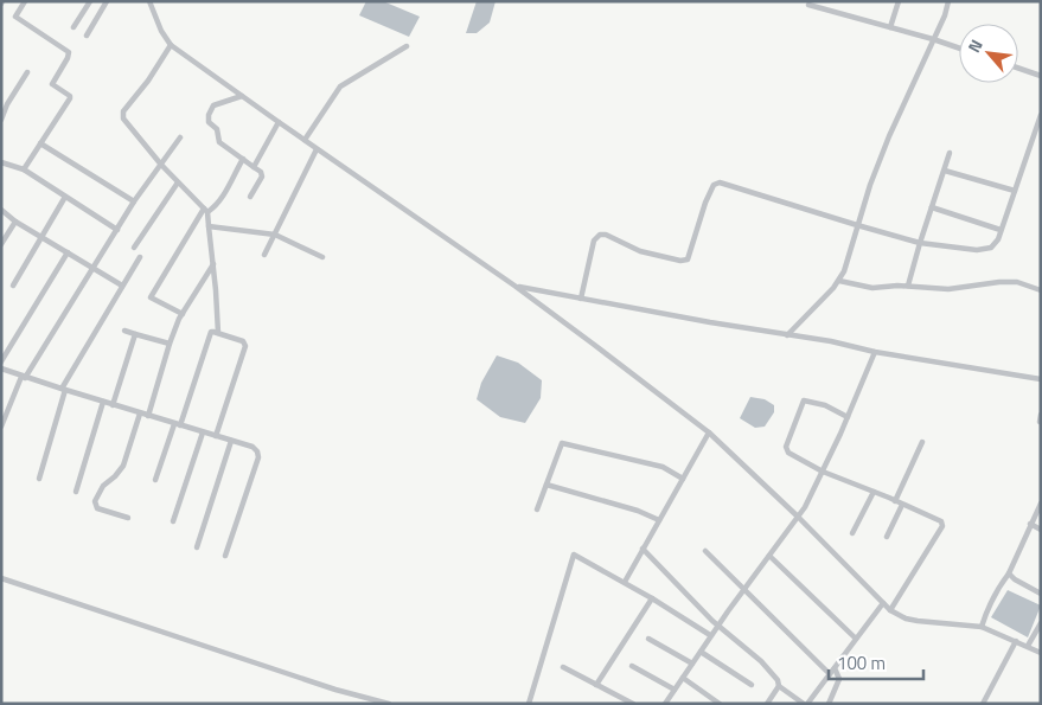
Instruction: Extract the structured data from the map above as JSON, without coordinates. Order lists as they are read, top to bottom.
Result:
{
  "scale_bar": "100 m",
  "north": "top left"
}
